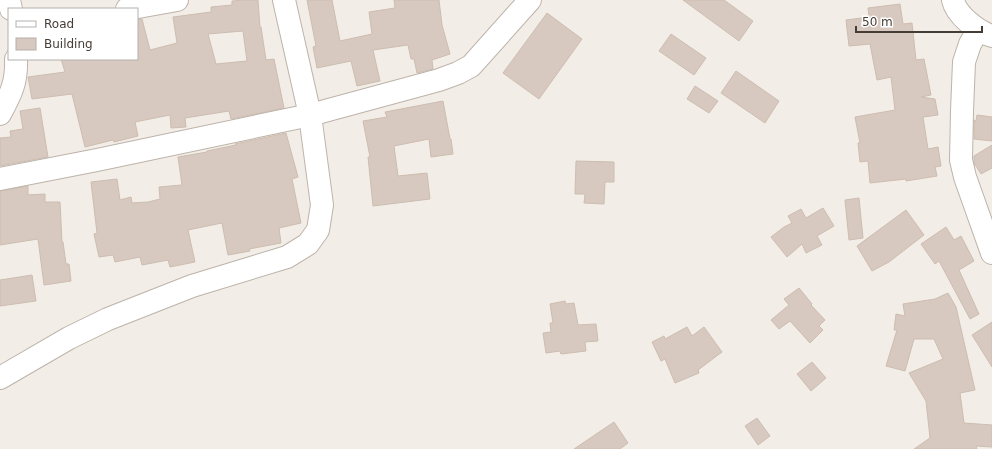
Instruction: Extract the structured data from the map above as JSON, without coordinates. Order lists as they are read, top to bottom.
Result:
{
  "legend": ["Road", "Building"],
  "scale_bar": "50 m"
}
